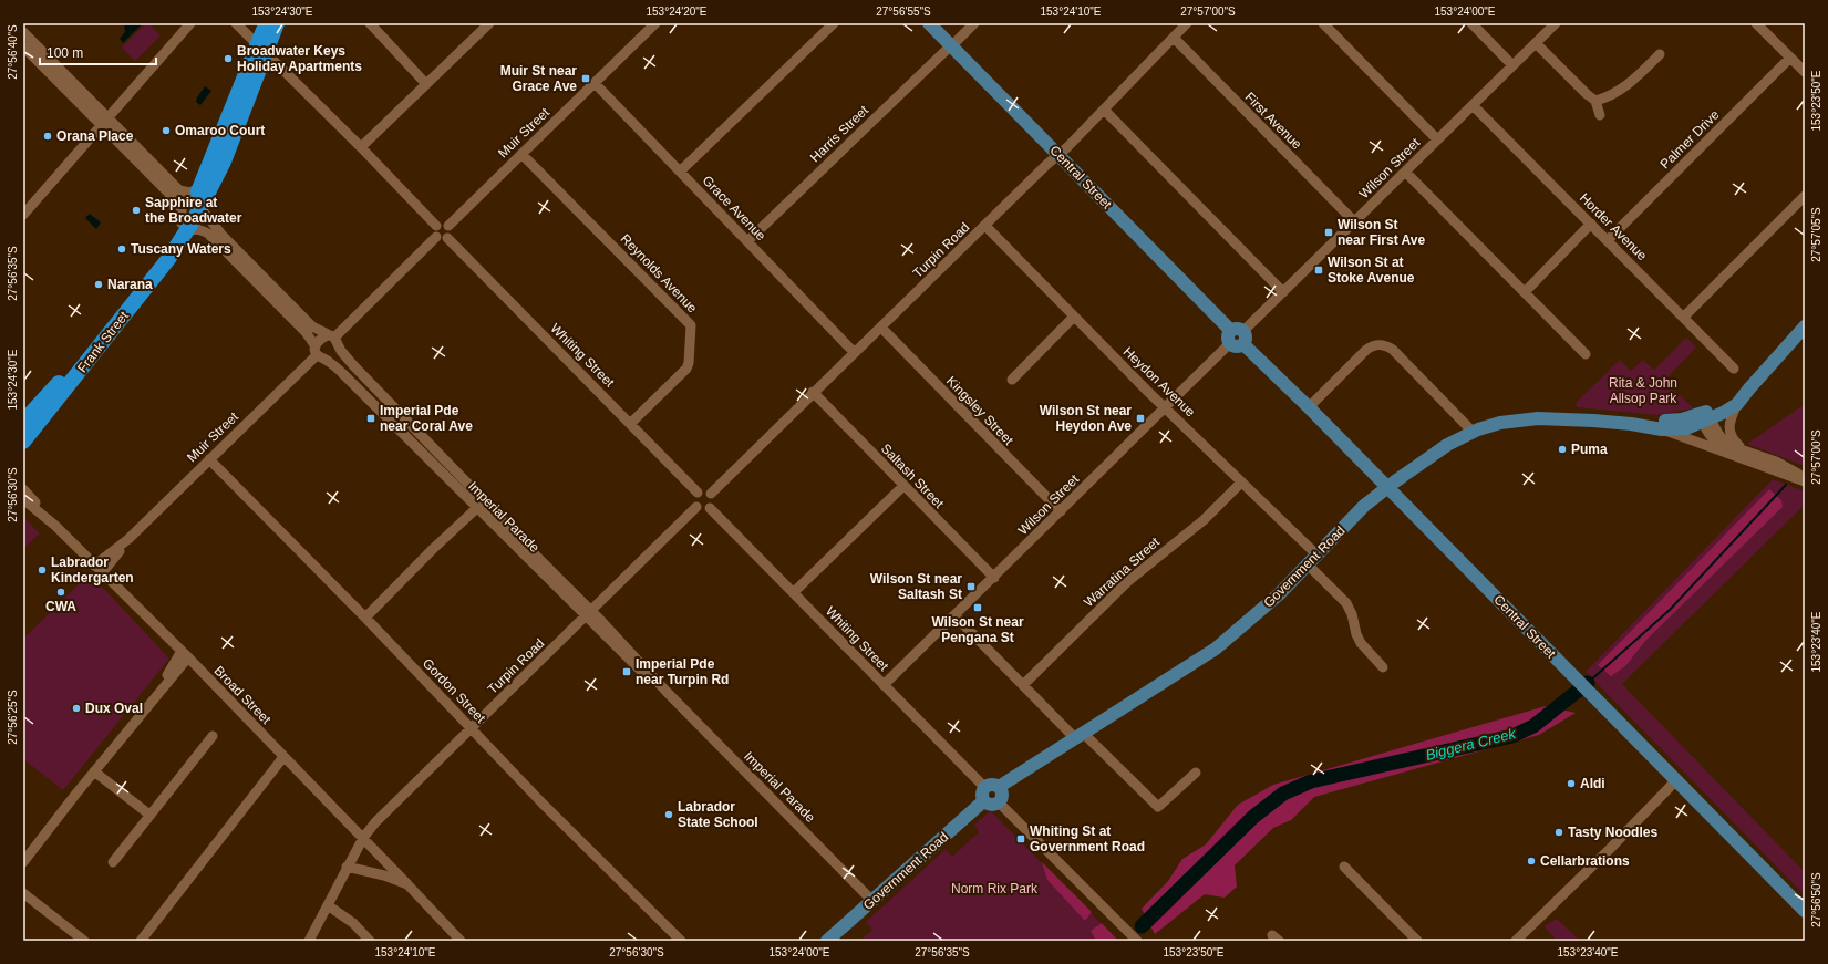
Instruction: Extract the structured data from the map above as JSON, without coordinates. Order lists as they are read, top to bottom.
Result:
{
  "streets": {
    "highway": ["Frank Street"],
    "main road": ["Central Street", "Government Road"],
    "street": [
      "First Avenue",
      "Muir Street",
      "Harris Street",
      "Palmer Drive",
      "Wilson Street",
      "Grace Avenue",
      "Horder Avenue",
      "Turpin Road",
      "Reynolds Avenue",
      "Whiting Street",
      "Heydon Avenue",
      "Kingsley Street",
      "Saltash Street",
      "Imperial Parade",
      "Warratina Street",
      "Gordon Street",
      "Broad Street"
    ]
  },
  "crossings": [
    ["First Avenue", "Wilson Street"],
    ["First Avenue", "Turpin Road"],
    ["Muir Street", "Grace Avenue"],
    ["Muir Street", "Reynolds Avenue"],
    ["Muir Street", "Whiting Street"],
    ["Muir Street", "Imperial Parade"],
    ["Muir Street", "Gordon Street"],
    ["Muir Street", "Broad Street"],
    ["Harris Street", "Central Street"],
    ["Harris Street", "Grace Avenue"],
    ["Palmer Drive", "Horder Avenue"],
    ["Wilson Street", "Central Street"],
    ["Wilson Street", "Horder Avenue"],
    ["Wilson Street", "Whiting Street"],
    ["Wilson Street", "Heydon Avenue"],
    ["Wilson Street", "Kingsley Street"],
    ["Wilson Street", "Saltash Street"],
    ["Central Street", "Turpin Road"],
    ["Central Street", "Government Road"],
    ["Grace Avenue", "Turpin Road"],
    ["Turpin Road", "Whiting Street"],
    ["Turpin Road", "Heydon Avenue"],
    ["Turpin Road", "Kingsley Street"],
    ["Turpin Road", "Saltash Street"],
    ["Turpin Road", "Imperial Parade"],
    ["Turpin Road", "Gordon Street"],
    ["Turpin Road", "Broad Street"],
    ["Reynolds Avenue", "Whiting Street"],
    ["Frank Street", "Imperial Parade"],
    ["Whiting Street", "Government Road"],
    ["Heydon Avenue", "Government Road"],
    ["Heydon Avenue", "Warratina Street"],
    ["Imperial Parade", "Government Road"]
  ],
  "water": ["Biggera Creek"],
  "parks": ["Rita & John Allsop Park", "Norm Rix Park"],
  "places": {
    "other": [
      "Broadwater Keys Holiday Apartments",
      "Omaroo Court",
      "Orana Place",
      "Sapphire at the Broadwater",
      "Tuscany Waters",
      "Narana",
      "Puma",
      "Labrador Kindergarten",
      "CWA",
      "Dux Oval",
      "Aldi",
      "Labrador State School",
      "Tasty Noodles",
      "Cellarbrations"
    ],
    "transit": [
      "Muir St near Grace Ave",
      "Wilson St near First Ave",
      "Wilson St at Stoke Avenue",
      "Imperial Pde near Coral Ave",
      "Wilson St near Heydon Ave",
      "Wilson St near Saltash St",
      "Wilson St near Pengana St",
      "Imperial Pde near Turpin Rd",
      "Whiting St at Government Road"
    ]
  },
  "scale_bar": "100 m",
  "coordinates": [
    "153°24'30\"E",
    "153°24'20\"E",
    "27°56'55\"S",
    "153°24'10\"E",
    "27°57'00\"S",
    "153°24'00\"E",
    "27°56'40\"S",
    "153°23'50\"E",
    "27°57'05\"S",
    "27°56'35\"S",
    "27°56'30\"S",
    "153°23'40\"E",
    "27°56'25\"S",
    "27°56'50\"S"
  ]
}
